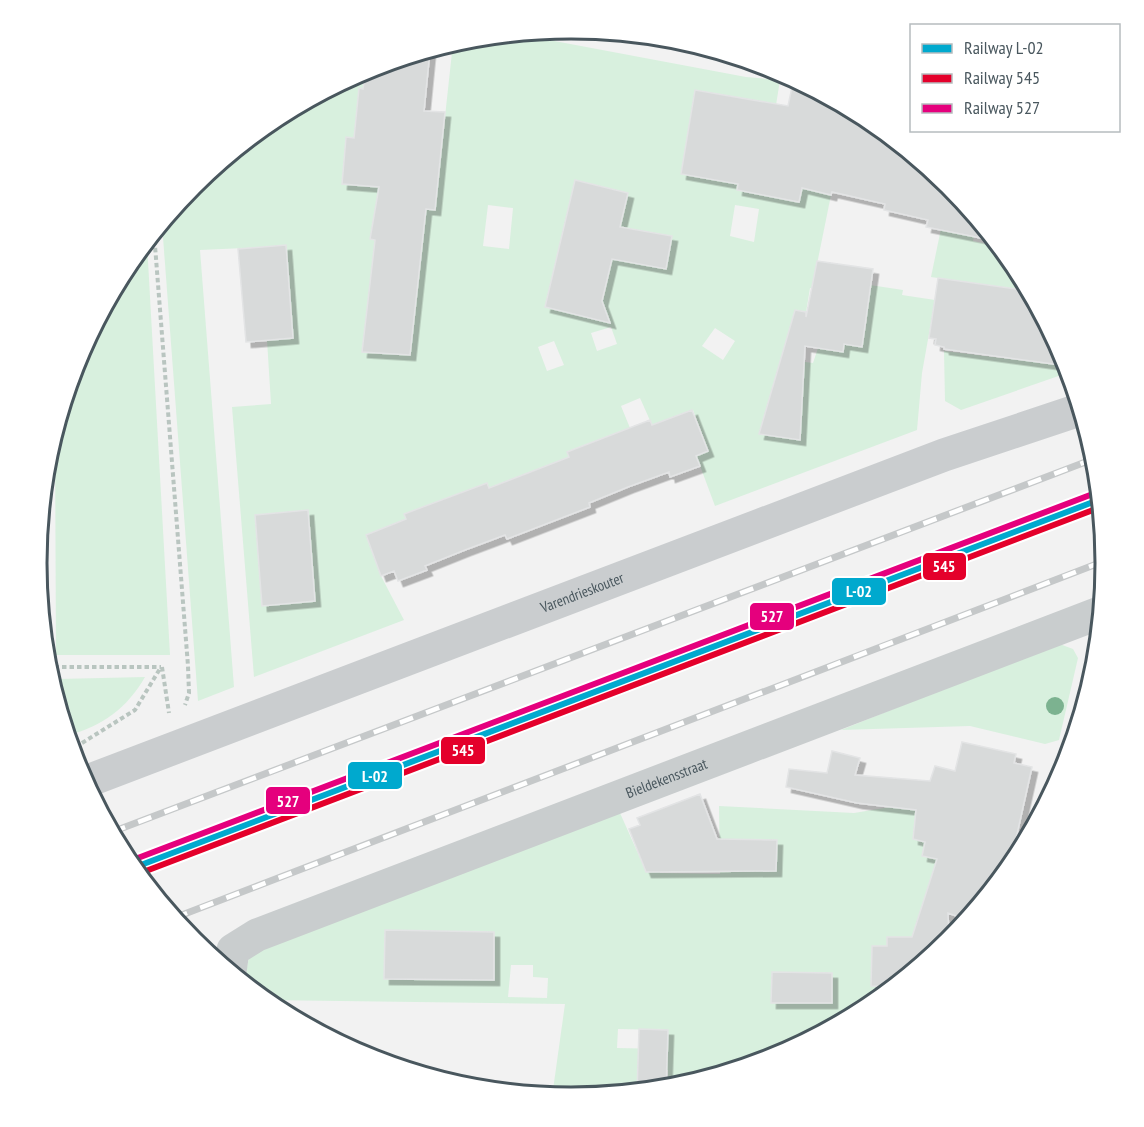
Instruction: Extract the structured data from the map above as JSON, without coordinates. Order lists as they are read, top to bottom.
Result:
{
  "streets": {
    "street": ["Varendrieskouter", "Bieldekensstraat"]
  },
  "lines": ["rail line 527", "rail line L-02", "rail line 545"],
  "legend": ["Railway L-02", "Railway 545", "Railway 527"]
}
